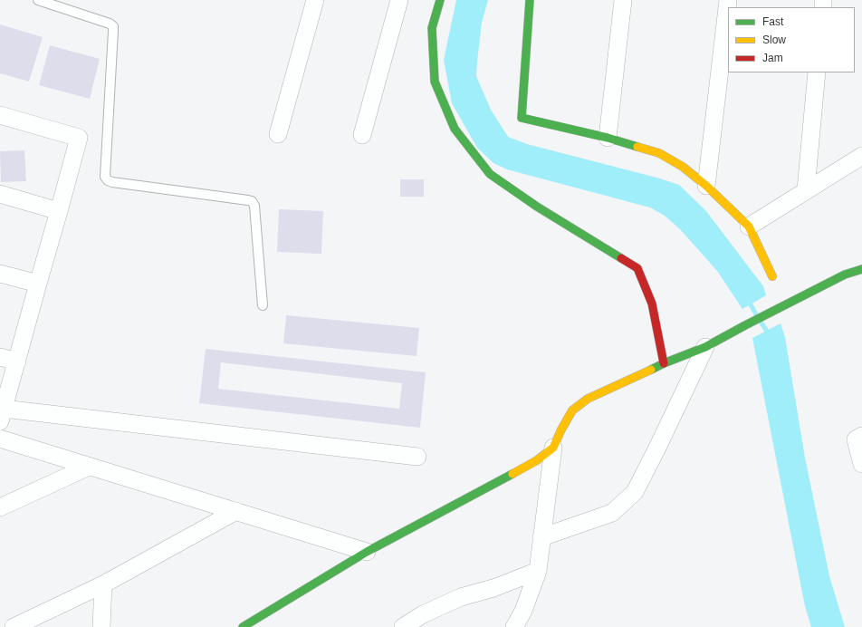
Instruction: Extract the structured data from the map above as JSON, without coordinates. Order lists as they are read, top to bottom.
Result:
{
  "legend": ["Fast", "Slow", "Jam"]
}
